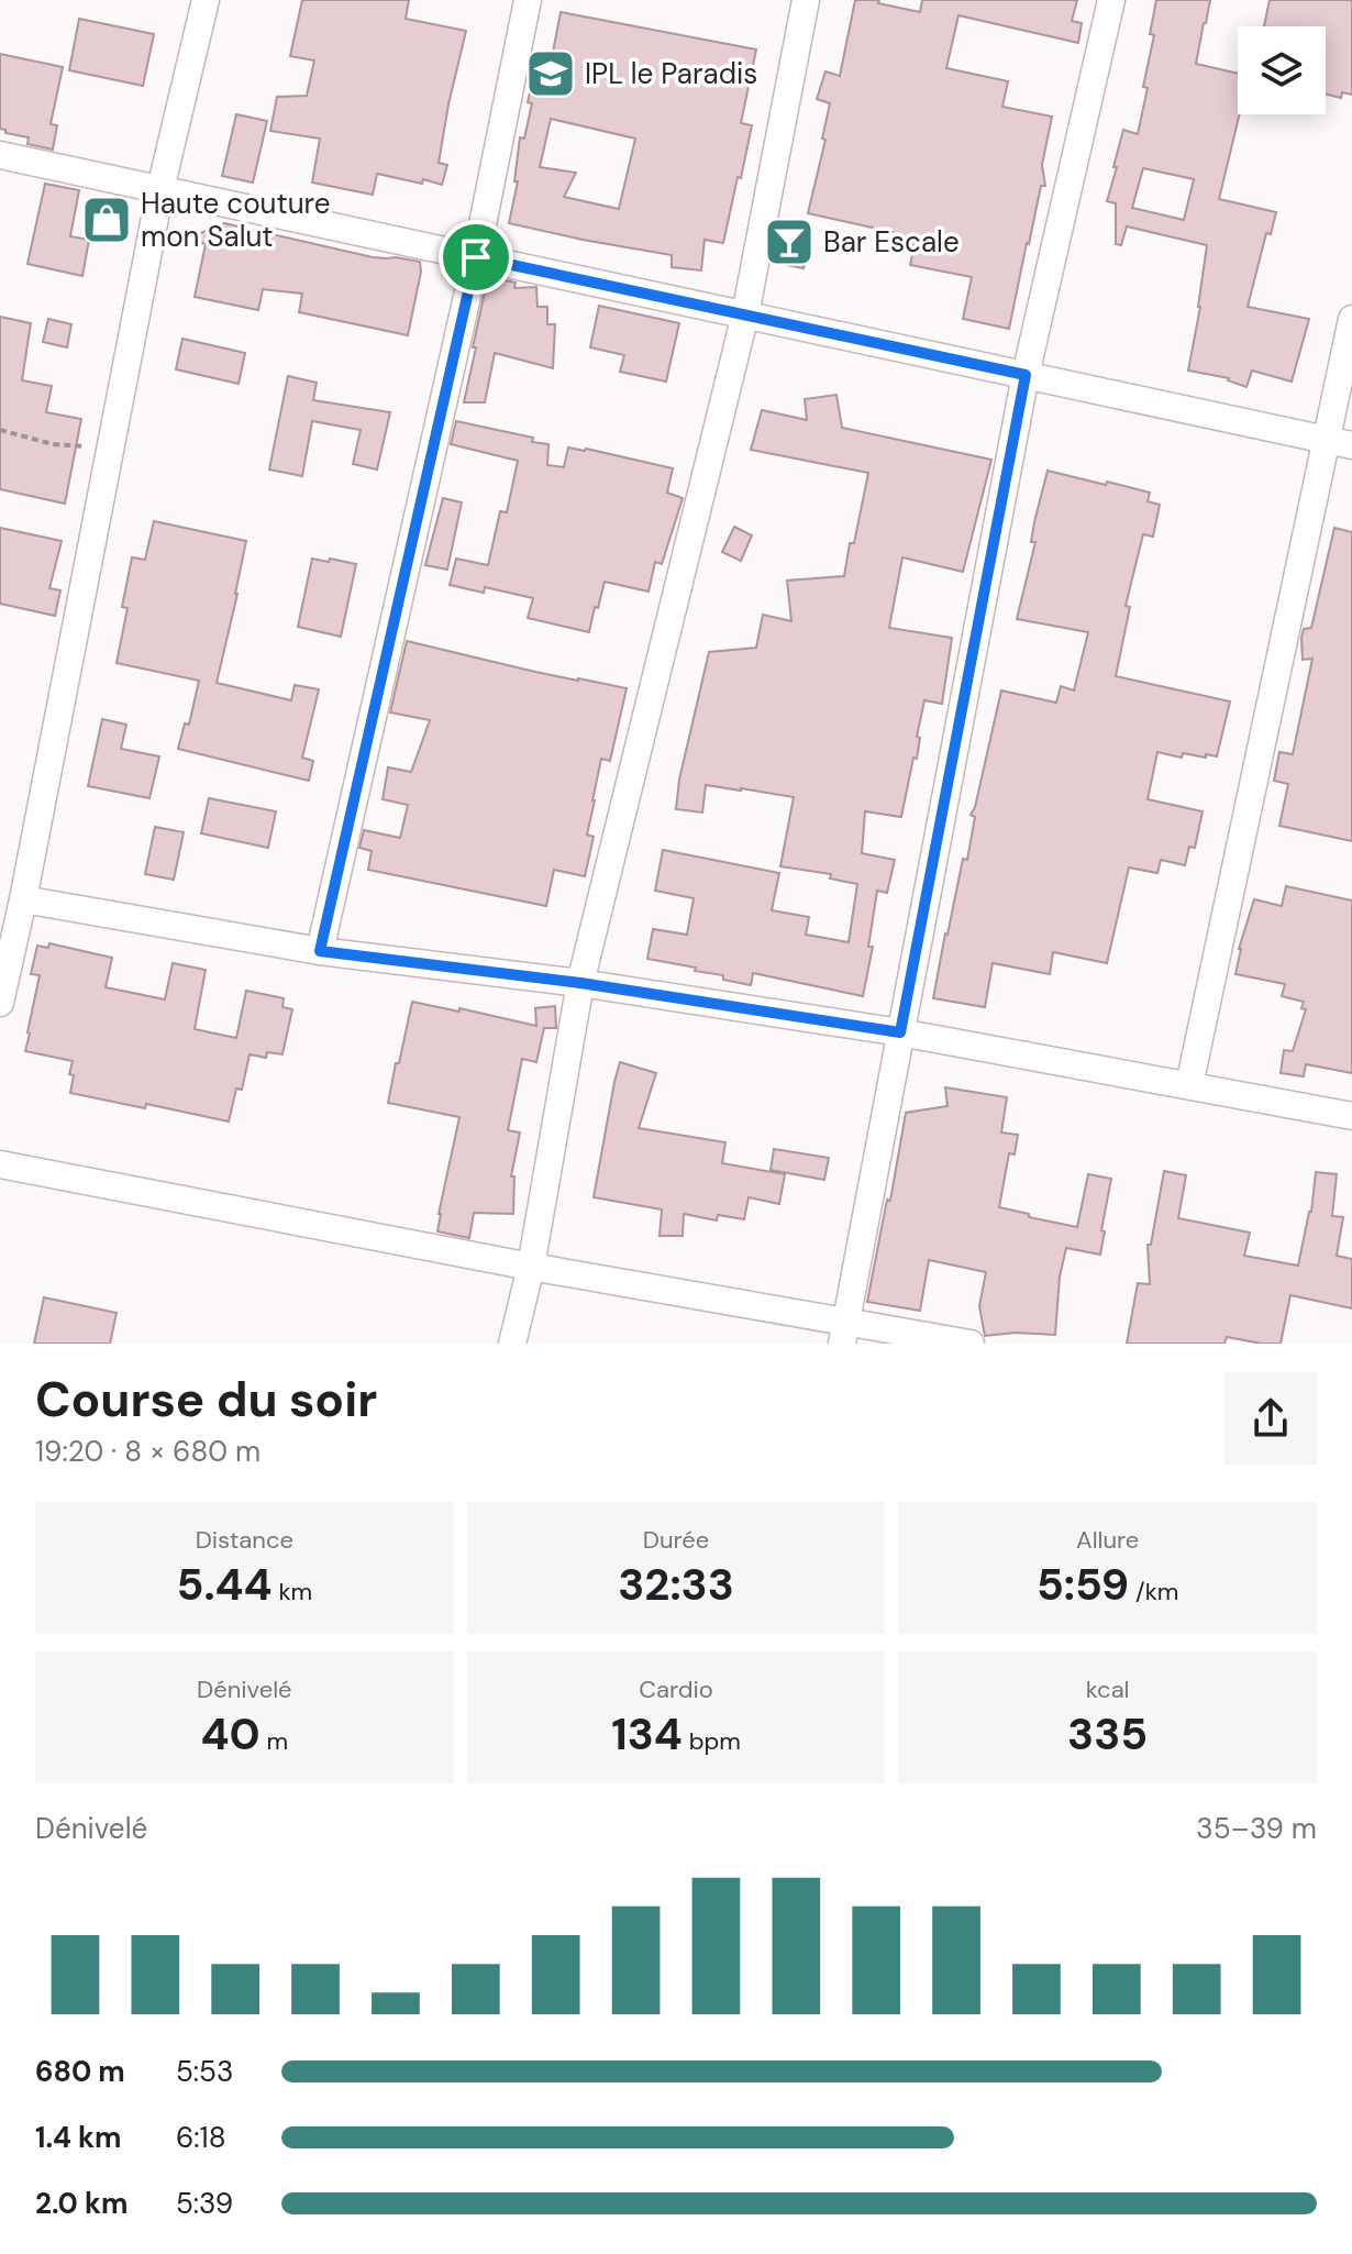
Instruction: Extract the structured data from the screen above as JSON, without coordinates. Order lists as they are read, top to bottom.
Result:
{
  "places": {
    "school or university": ["IPL le Paradis"],
    "shop": ["Haute couture mon Salut"],
    "bar": ["Bar Escale"]
  },
  "page": {
    "heading": ["Course du soir", "19:20 · 8 × 680 m"],
    "stats": [
      ["Distance", "5.44 km"],
      ["Durée", "32:33"],
      ["Allure", "5:59 /km"],
      ["Dénivelé", "40 m"],
      ["Cardio", "134 bpm"],
      ["kcal", "335"]
    ],
    "chart": ["Dénivelé", "35–39 m"],
    "list": [
      {
        "name": "680 m",
        "note": "5:53"
      },
      {
        "name": "1.4 km",
        "note": "6:18"
      },
      {
        "name": "2.0 km",
        "note": "5:39"
      }
    ]
  }
}
